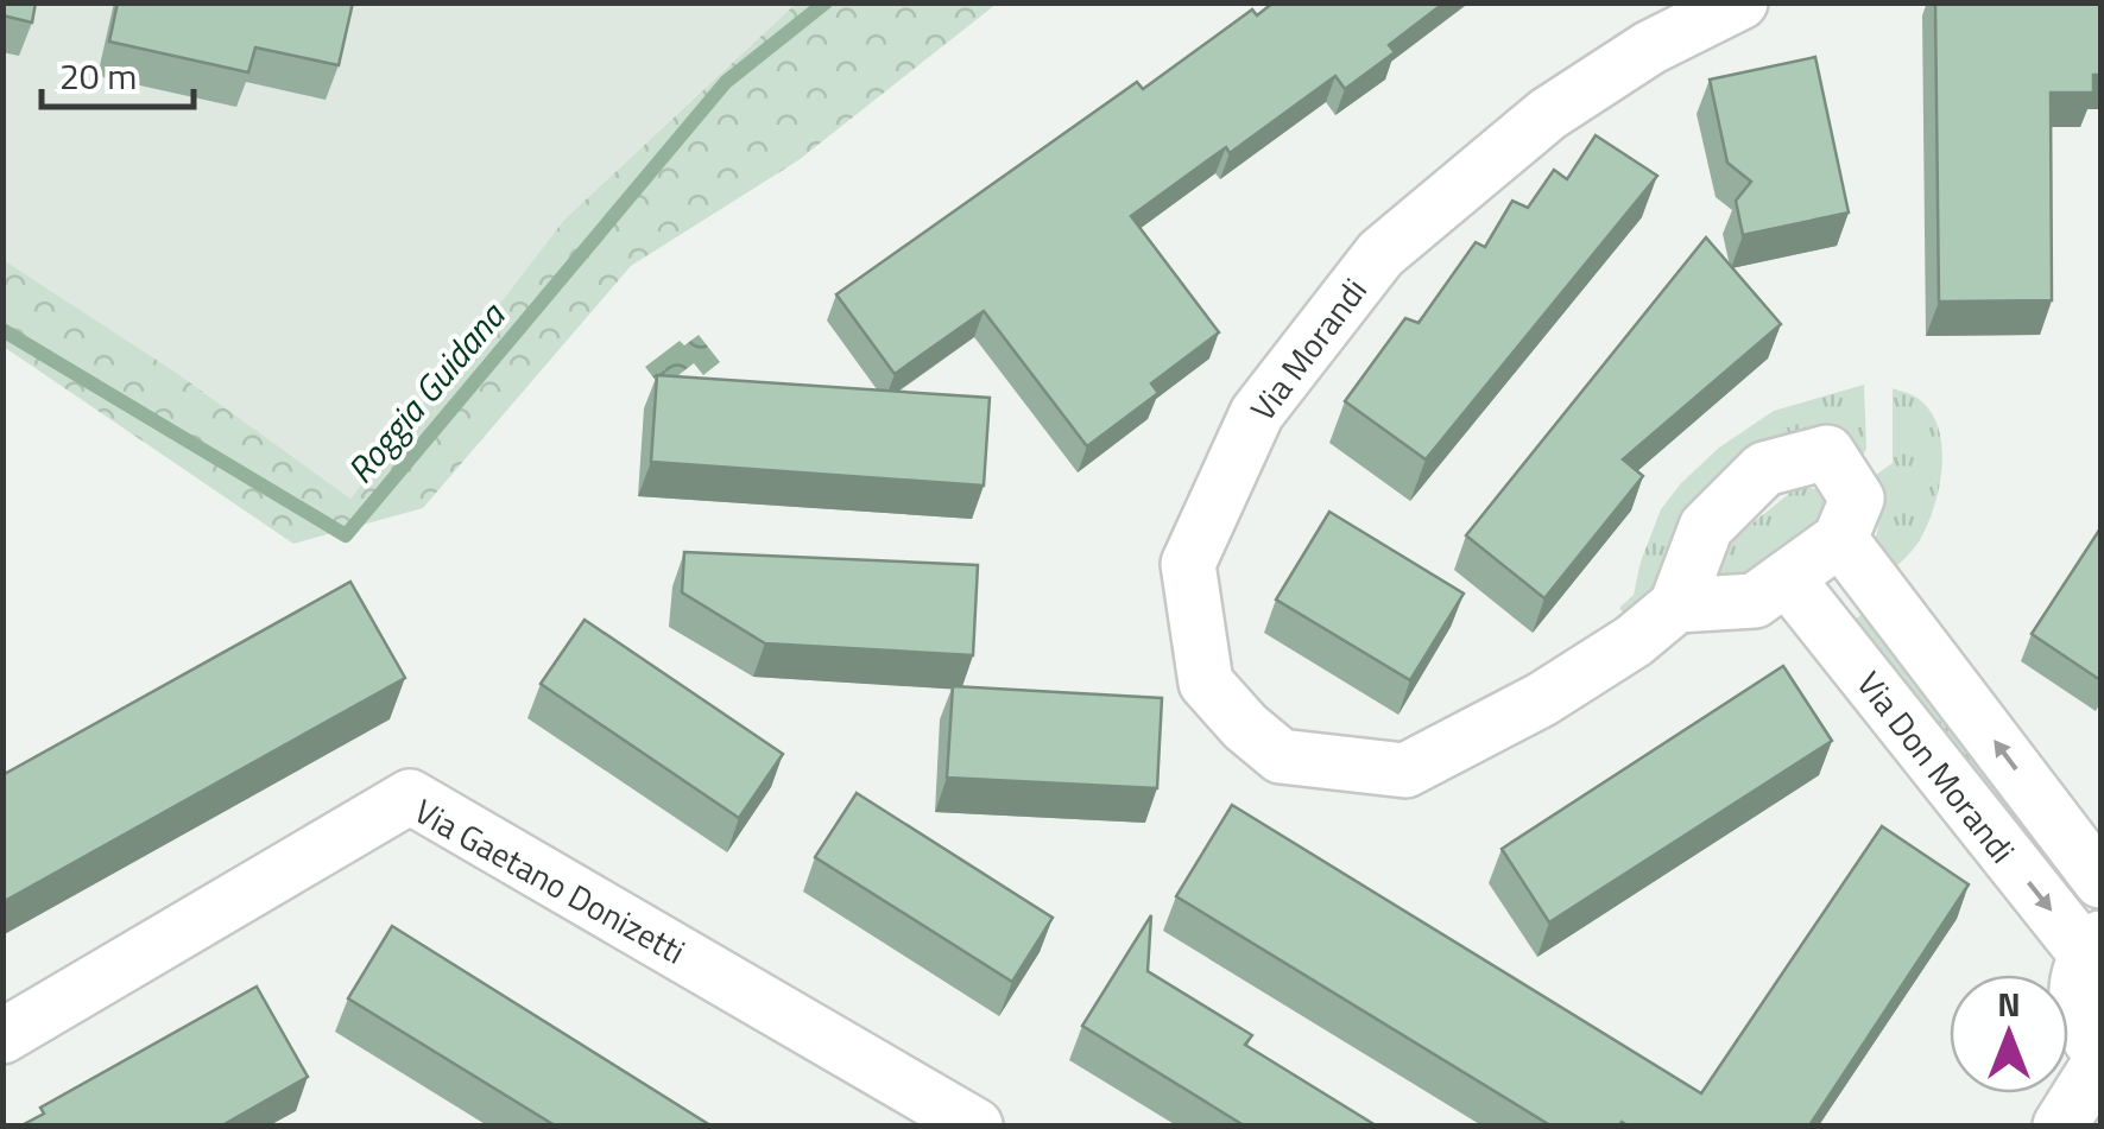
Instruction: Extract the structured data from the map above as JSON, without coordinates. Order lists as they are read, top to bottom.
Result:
{
  "streets": {
    "street": ["Via Morandi", "Via Don Morandi", "Via Gaetano Donizetti"]
  },
  "water": ["Roggia Guidana"],
  "scale_bar": "20 m",
  "north": "top"
}
